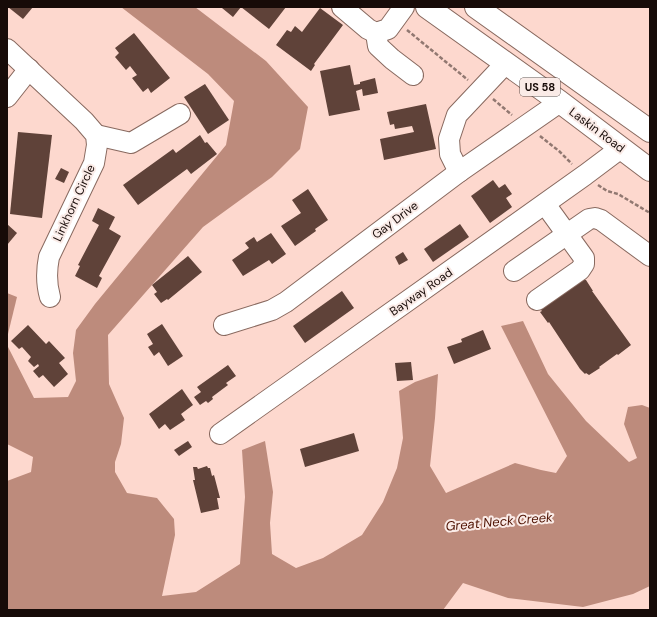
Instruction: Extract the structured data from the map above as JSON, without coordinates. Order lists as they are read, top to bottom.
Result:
{
  "streets": {
    "main road": ["US 58", "Laskin Road"],
    "street": ["Linkhorn Circle", "Gay Drive", "Bayway Road"]
  },
  "crossings": [
    ["Laskin Road", "Gay Drive"],
    ["Laskin Road", "Bayway Road"]
  ],
  "water": ["Great Neck Creek"]
}
